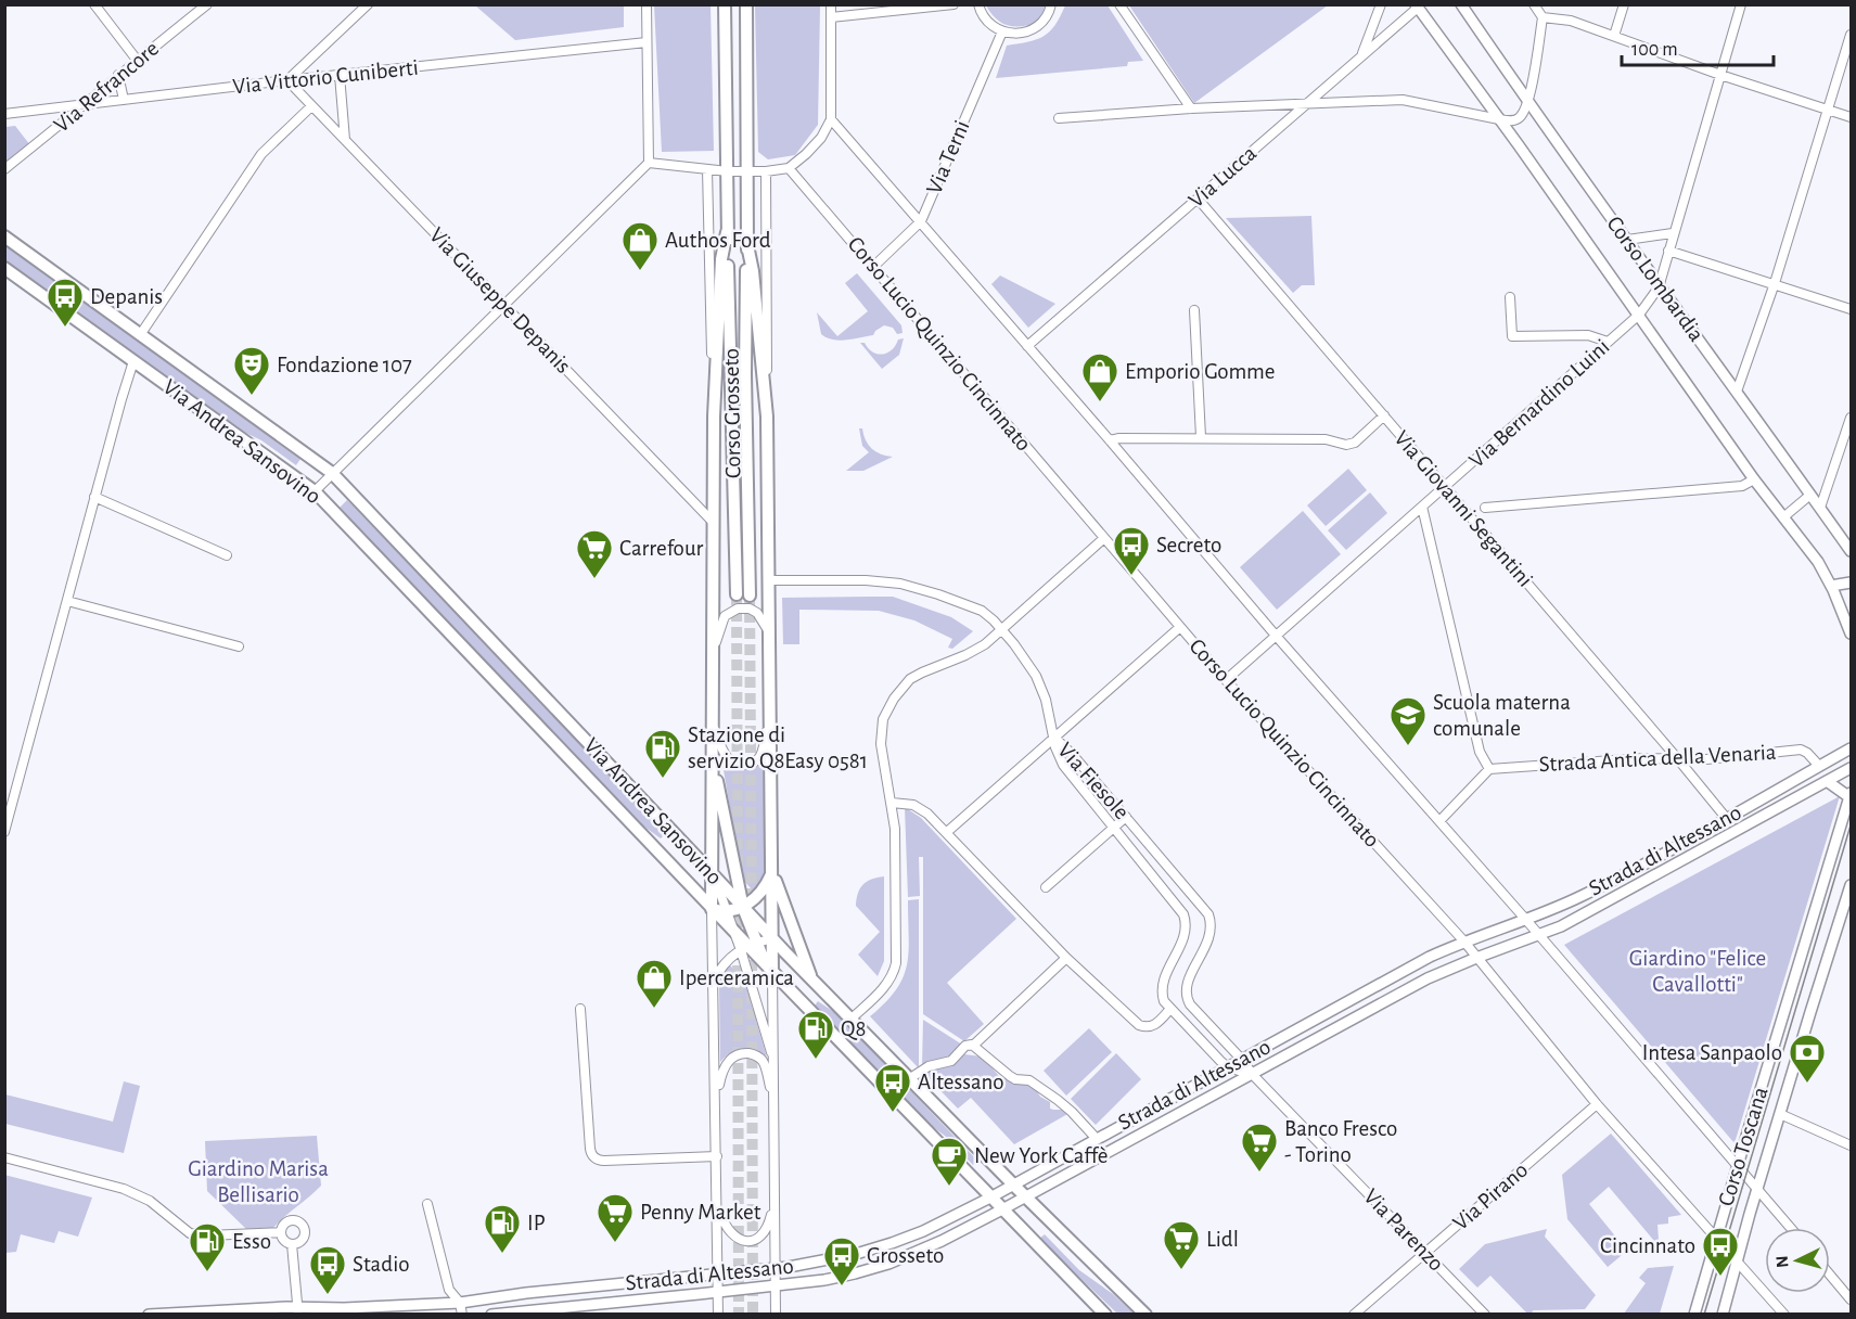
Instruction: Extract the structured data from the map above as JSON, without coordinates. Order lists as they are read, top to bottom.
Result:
{
  "streets": {
    "main road": ["Corso Grosseto", "Via Andrea Sansovino"],
    "street": [
      "Via Vittorio Cuniberti",
      "Via Refrancore",
      "Via Terni",
      "Via Lucca",
      "Corso Lombardia",
      "Via Giuseppe Depanis",
      "Corso Lucio Quinzio Cincinnato",
      "Via Bernardino Luini",
      "Via Giovanni Segantini",
      "Strada Antica della Venaria",
      "Via Fiesole",
      "Strada di Altessano",
      "Corso Toscana",
      "Via Pirano",
      "Via Parenzo"
    ]
  },
  "crossings": [
    ["Via Vittorio Cuniberti", "Via Refrancore"],
    ["Via Vittorio Cuniberti", "Via Giuseppe Depanis"],
    ["Via Terni", "Corso Lucio Quinzio Cincinnato"],
    ["Via Lucca", "Corso Lombardia"],
    ["Via Lucca", "Via Giovanni Segantini"],
    ["Corso Lombardia", "Via Bernardino Luini"],
    ["Via Giuseppe Depanis", "Corso Grosseto"],
    ["Corso Lucio Quinzio Cincinnato", "Via Bernardino Luini"],
    ["Corso Lucio Quinzio Cincinnato", "Strada di Altessano"],
    ["Corso Lucio Quinzio Cincinnato", "Corso Toscana"],
    ["Corso Lucio Quinzio Cincinnato", "Via Pirano"],
    ["Via Bernardino Luini", "Via Giovanni Segantini"],
    ["Corso Grosseto", "Via Andrea Sansovino"],
    ["Corso Grosseto", "Strada di Altessano"],
    ["Via Andrea Sansovino", "Strada di Altessano"],
    ["Via Giovanni Segantini", "Strada Antica della Venaria"],
    ["Via Giovanni Segantini", "Strada di Altessano"],
    ["Strada Antica della Venaria", "Strada di Altessano"],
    ["Via Fiesole", "Strada di Altessano"],
    ["Via Fiesole", "Via Parenzo"],
    ["Strada di Altessano", "Via Parenzo"],
    ["Via Pirano", "Via Parenzo"]
  ],
  "parks": ["Giardino \"Felice Cavallotti\"", "Giardino Marisa Bellisario"],
  "places": {
    "shop": ["Authos Ford", "Emporio Gomme", "Iperceramica"],
    "bus stop": [
      "Depanis",
      "Secreto",
      "Altessano",
      "Cincinnato",
      "Grosseto",
      "Stadio"
    ],
    "theatre": ["Fondazione 107"],
    "supermarket": [
      "Carrefour",
      "Banco Fresco - Torino",
      "Penny Market",
      "Lidl"
    ],
    "school or university": ["Scuola materna comunale"],
    "fuel station": [
      "Stazione di servizio Q8Easy 0581",
      "Q8",
      "IP",
      "Esso"
    ],
    "bank": ["Intesa Sanpaolo"],
    "cafe": ["New York Caffè"]
  },
  "scale_bar": "100 m",
  "north": "left"
}
